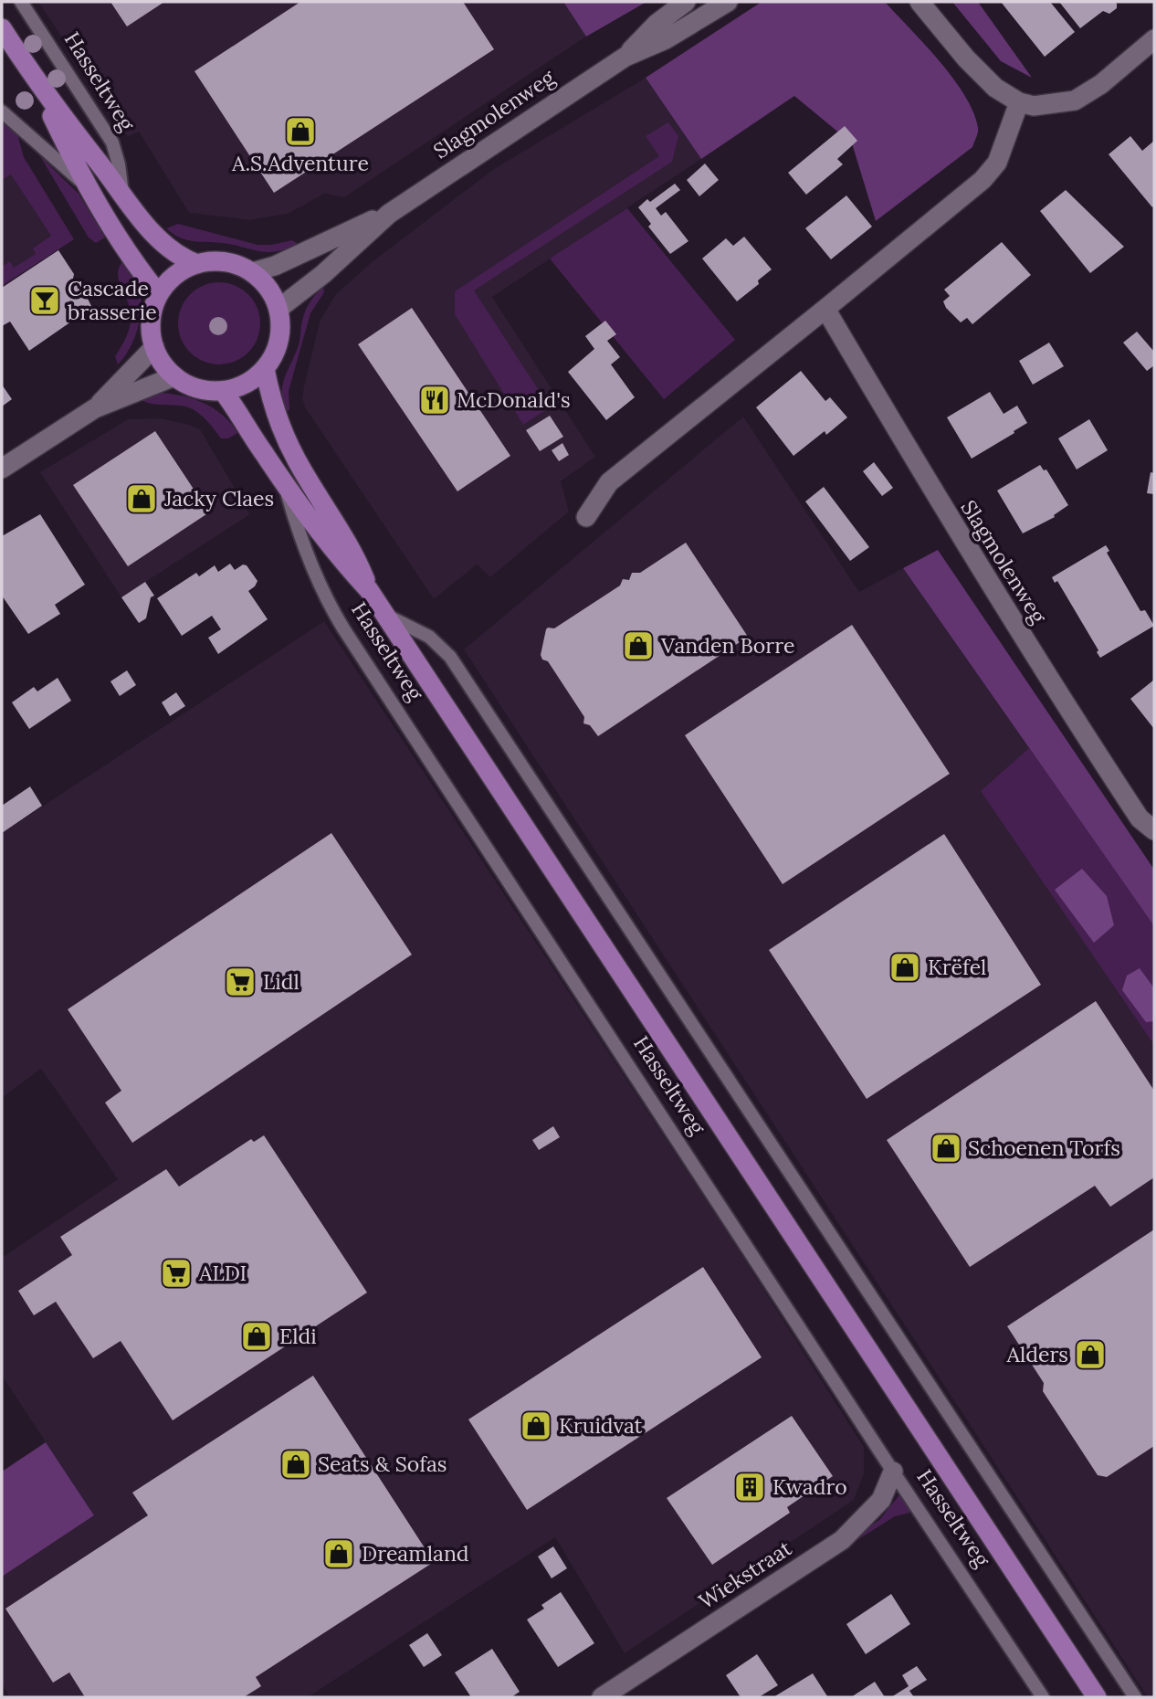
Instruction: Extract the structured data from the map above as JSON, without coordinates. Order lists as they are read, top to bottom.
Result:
{
  "streets": {
    "main road": ["Hasseltweg"],
    "street": ["Slagmolenweg", "Wiekstraat"]
  },
  "crossings": [
    ["Hasseltweg", "Slagmolenweg"],
    ["Hasseltweg", "Wiekstraat"]
  ],
  "places": {
    "shop": [
      "A.S.Adventure",
      "Jacky Claes",
      "Vanden Borre",
      "Krëfel",
      "Schoenen Torfs",
      "Eldi",
      "Alders",
      "Kruidvat",
      "Seats & Sofas",
      "Dreamland"
    ],
    "bar": ["Cascade brasserie"],
    "restaurant": ["McDonald's"],
    "supermarket": ["Lidl", "ALDI"],
    "building": ["Kwadro"]
  }
}
